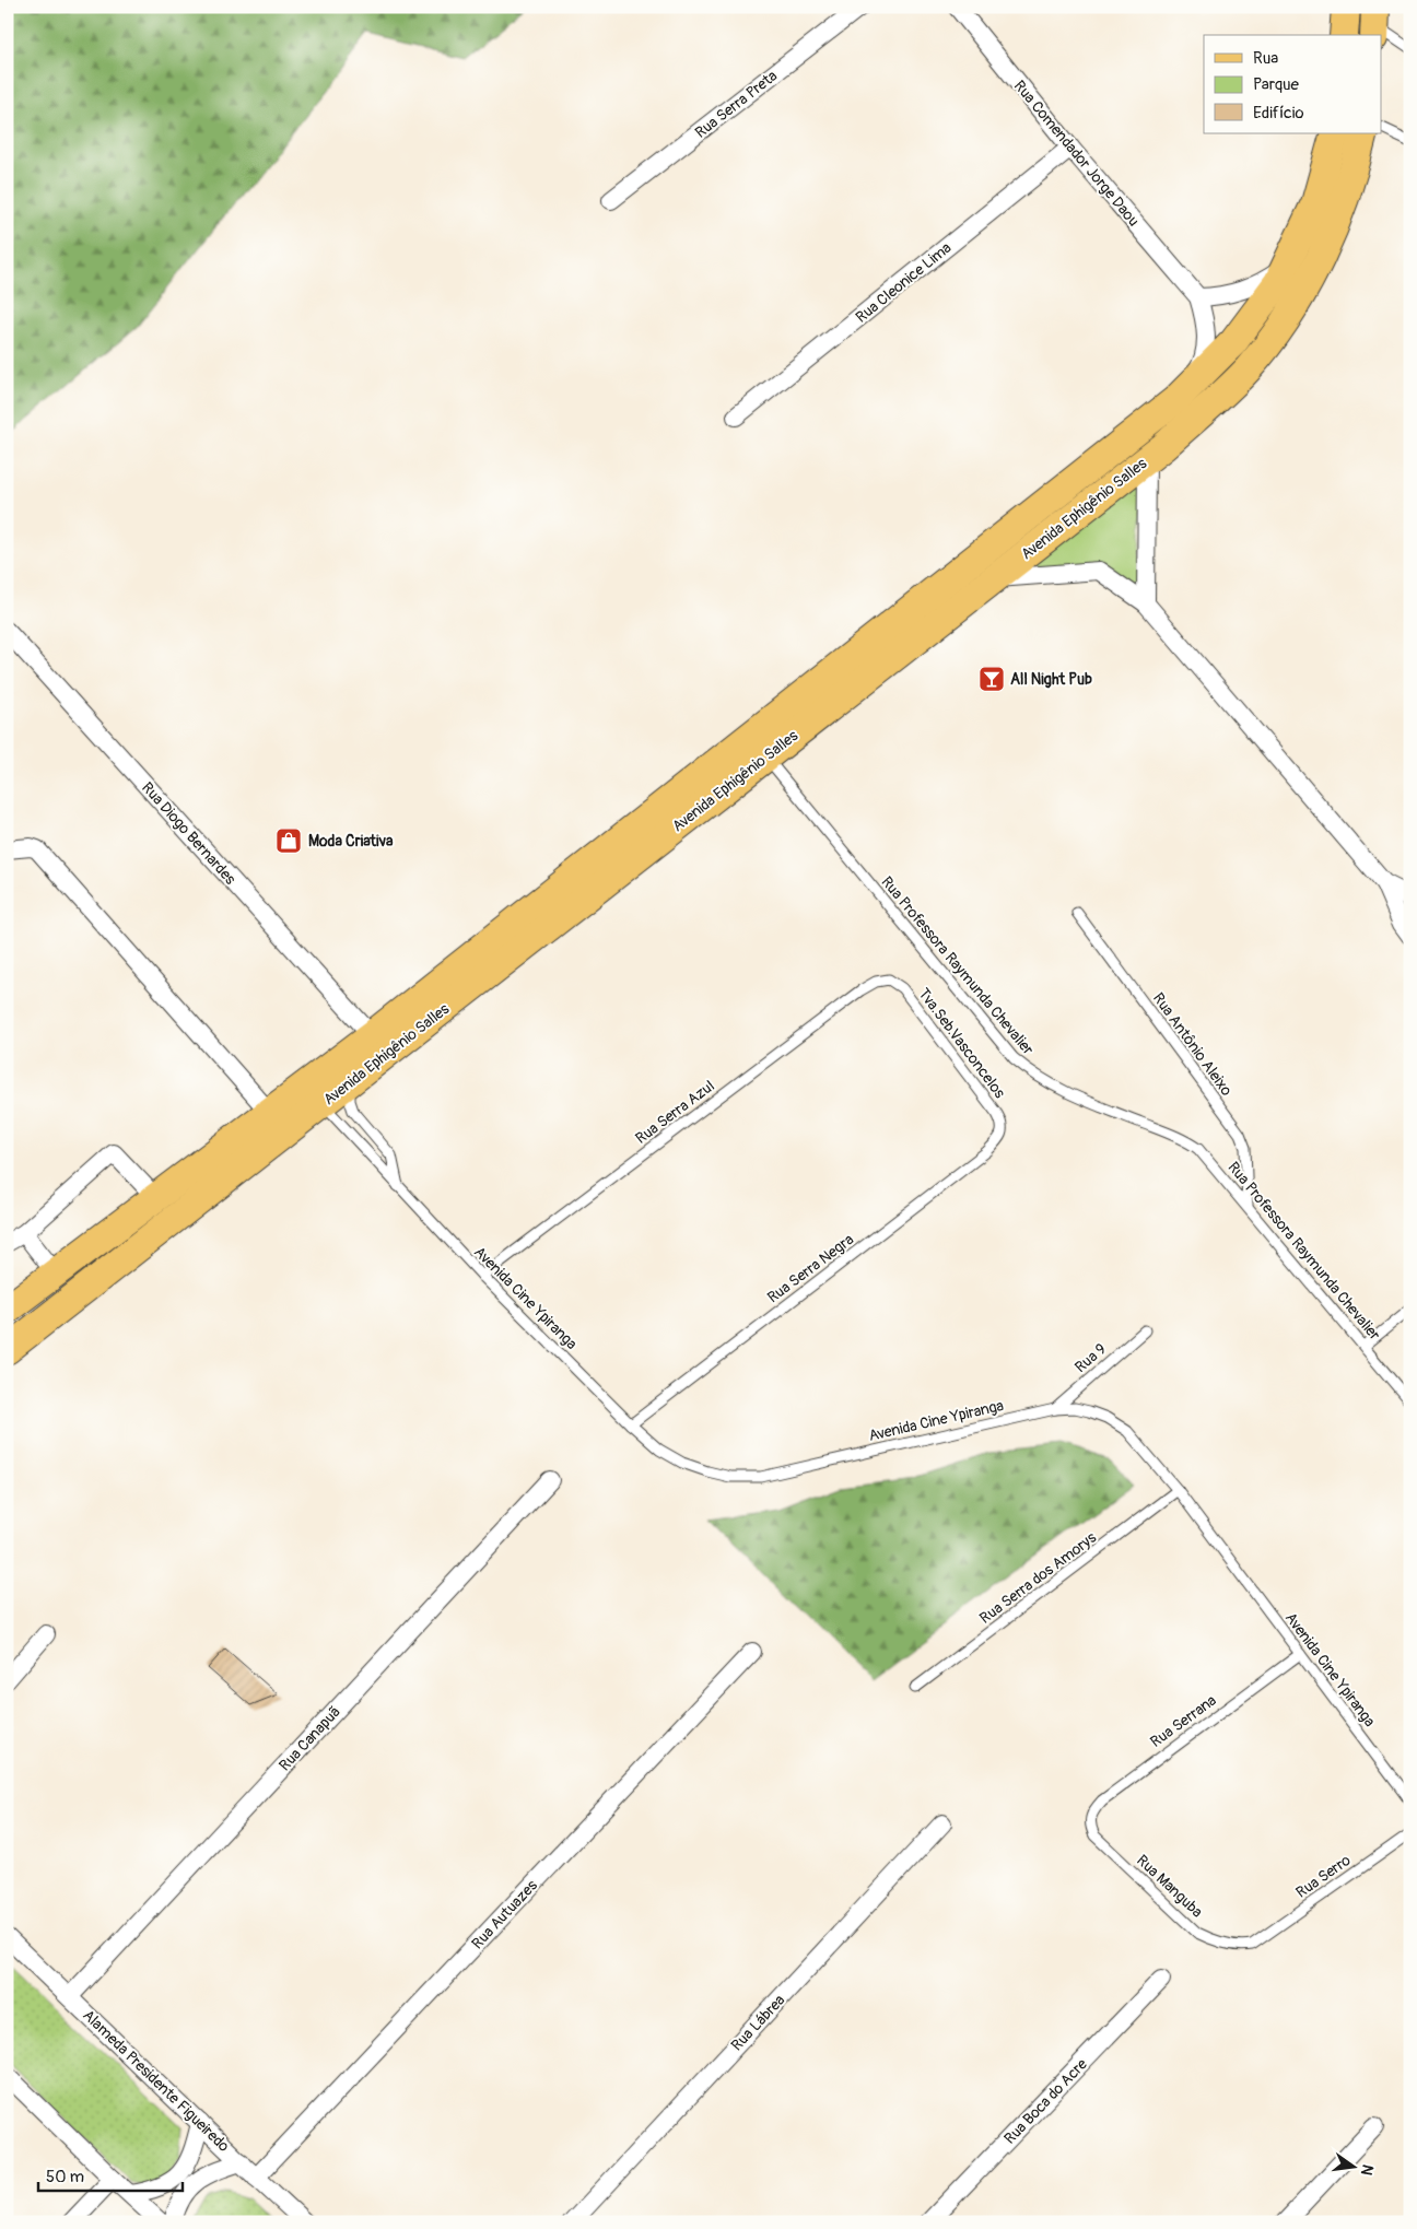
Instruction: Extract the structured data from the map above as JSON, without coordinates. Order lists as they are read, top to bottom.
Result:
{
  "streets": {
    "main road": ["Avenida Ephigênio Salles"],
    "street": [
      "Rua Serra Preta",
      "Rua Comendador Jorge Daou",
      "Rua Cleonice Lima",
      "Rua Diogo Bernardes",
      "Rua Canapuã",
      "Rua Autuazes",
      "Rua Lábrea",
      "Alameda Presidente Figueiredo",
      "Rua Boca do Acre"
    ],
    "lane": [
      "Rua Professora Raymunda Chevalier",
      "Tva.Seb.Vasconcelos",
      "Rua Antônio Aleixo",
      "Rua Serra Azul",
      "Rua Serra Negra",
      "Avenida Cine Ypiranga",
      "Rua 9",
      "Rua Serra dos Amorys",
      "Rua Serrana",
      "Rua Serro",
      "Rua Manguba"
    ]
  },
  "crossings": [
    ["Rua Comendador Jorge Daou", "Rua Cleonice Lima"],
    ["Rua Comendador Jorge Daou", "Avenida Ephigênio Salles"],
    ["Avenida Ephigênio Salles", "Rua Diogo Bernardes"],
    ["Avenida Ephigênio Salles", "Rua Professora Raymunda Chevalier"],
    ["Avenida Ephigênio Salles", "Avenida Cine Ypiranga"],
    ["Rua Professora Raymunda Chevalier", "Rua Antônio Aleixo"],
    ["Tva.Seb.Vasconcelos", "Rua Serra Azul"],
    ["Tva.Seb.Vasconcelos", "Rua Serra Negra"],
    ["Rua Serra Azul", "Avenida Cine Ypiranga"],
    ["Rua Serra Negra", "Avenida Cine Ypiranga"],
    ["Avenida Cine Ypiranga", "Rua 9"],
    ["Avenida Cine Ypiranga", "Rua Serra dos Amorys"],
    ["Avenida Cine Ypiranga", "Rua Serrana"],
    ["Rua Serrana", "Rua Manguba"],
    ["Rua Canapuã", "Alameda Presidente Figueiredo"],
    ["Rua Serro", "Rua Manguba"],
    ["Rua Autuazes", "Alameda Presidente Figueiredo"]
  ],
  "places": {
    "bar": ["All Night Pub"],
    "shop": ["Moda Criativa"]
  },
  "legend": ["Rua", "Parque", "Edifício"],
  "scale_bar": "50 m",
  "north": "right"
}
